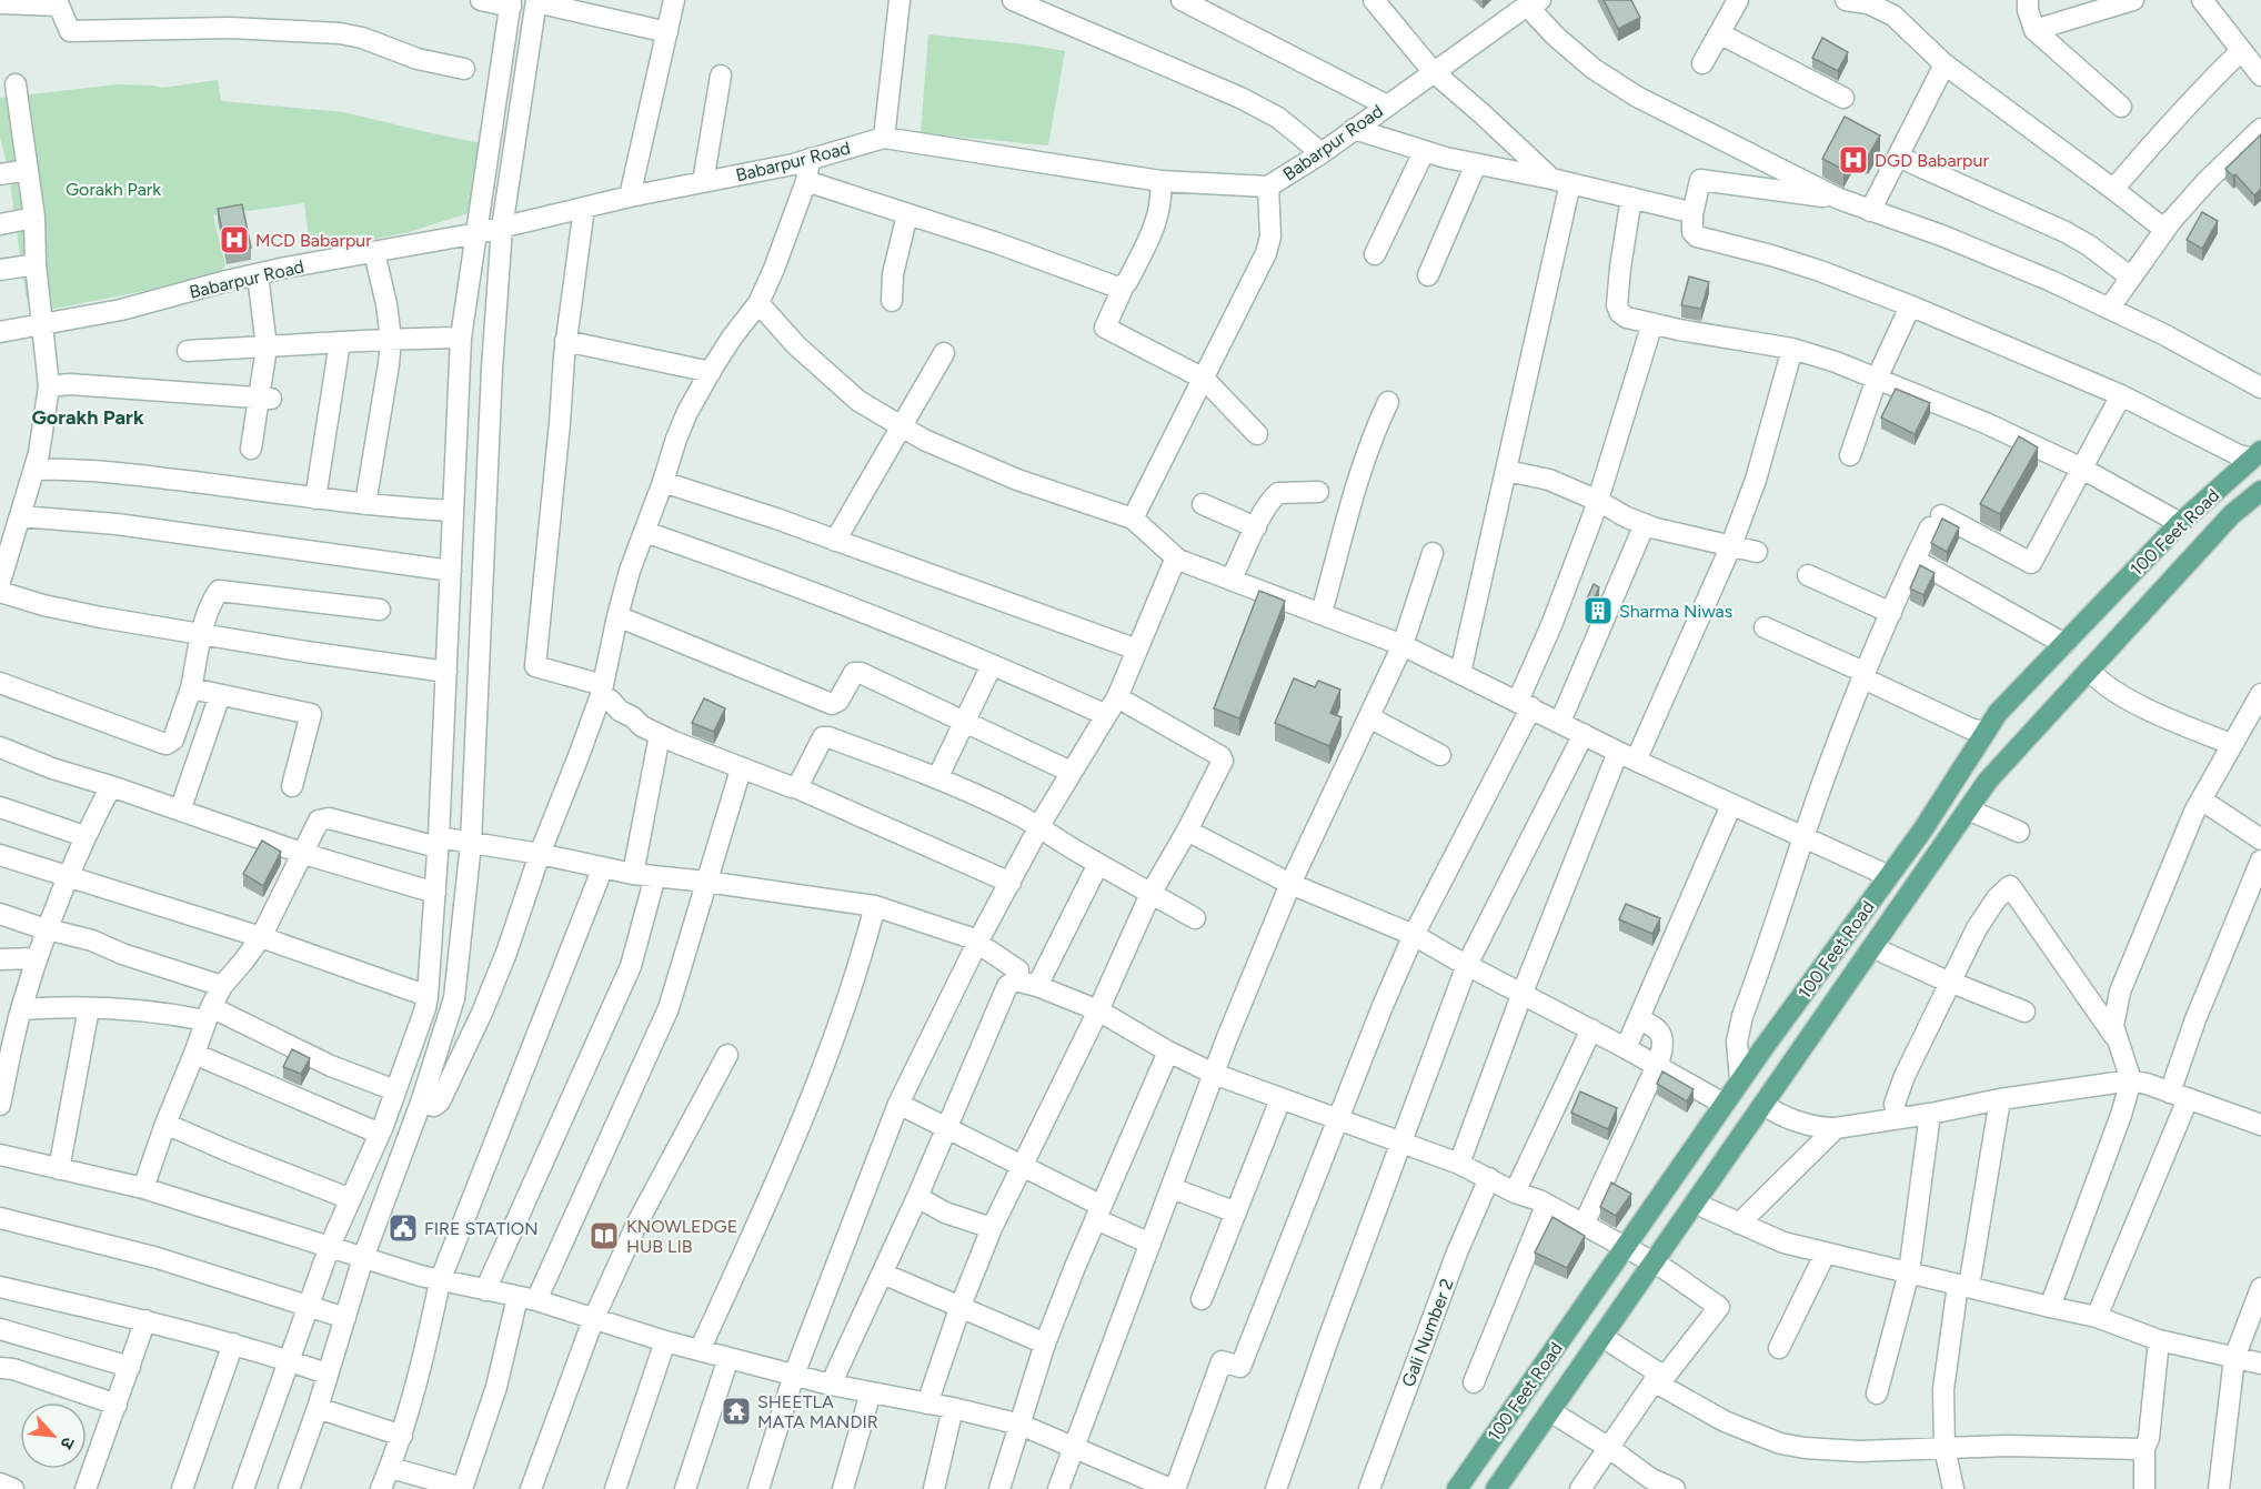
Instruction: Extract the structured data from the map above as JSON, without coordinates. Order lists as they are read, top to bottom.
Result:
{
  "streets": {
    "main road": ["100 Feet Road"],
    "street": ["Babarpur Road", "Gali Number 2"]
  },
  "districts": ["Gorakh Park"],
  "parks": ["Gorakh Park"],
  "places": {
    "hospital": ["DGD Babarpur", "MCD Babarpur"],
    "building": ["Sharma Niwas"],
    "public building": ["FIRE STATION"],
    "library": ["KNOWLEDGE HUB LIB"],
    "temple": ["SHEETLA MATA MANDIR"]
  },
  "north": "bottom right"
}
